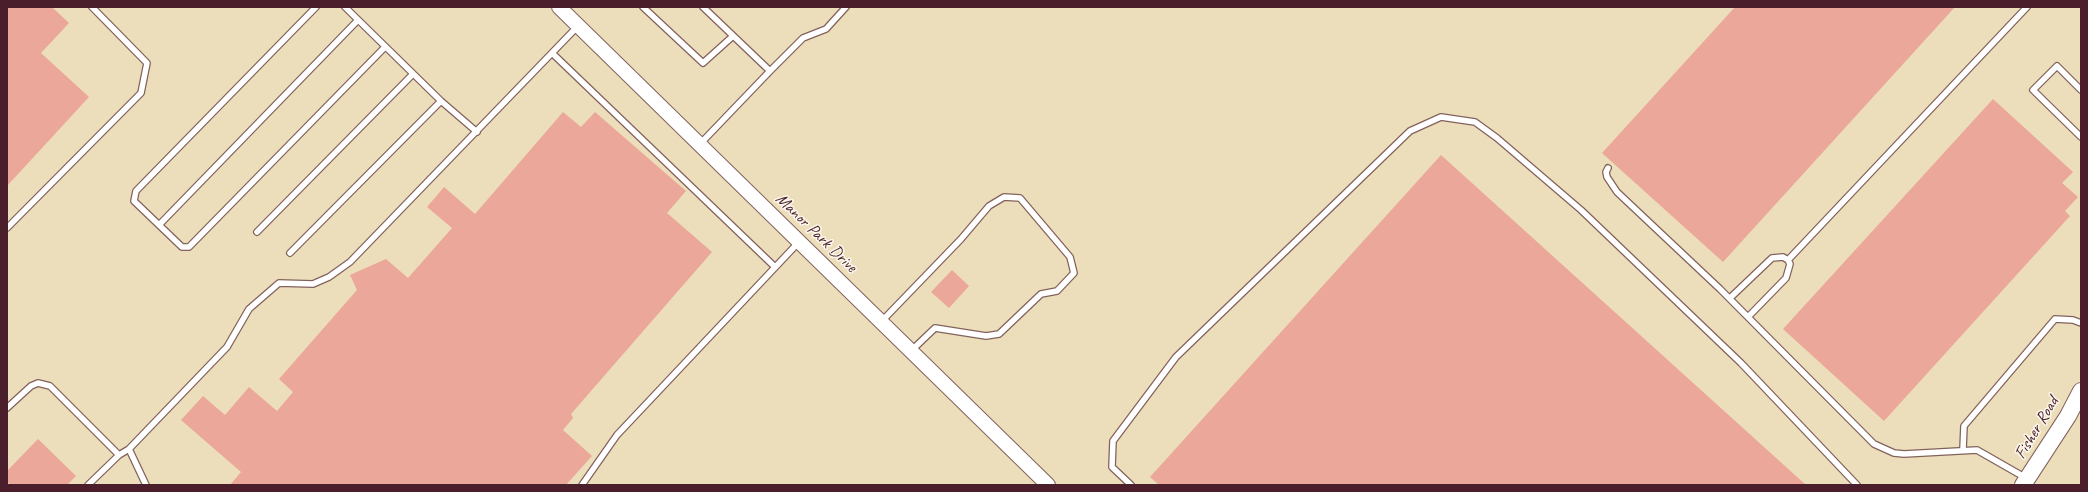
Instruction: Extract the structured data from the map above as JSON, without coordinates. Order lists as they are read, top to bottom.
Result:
{
  "streets": {
    "main road": ["Fisher Road"],
    "street": ["Manor Park Drive"]
  }
}
